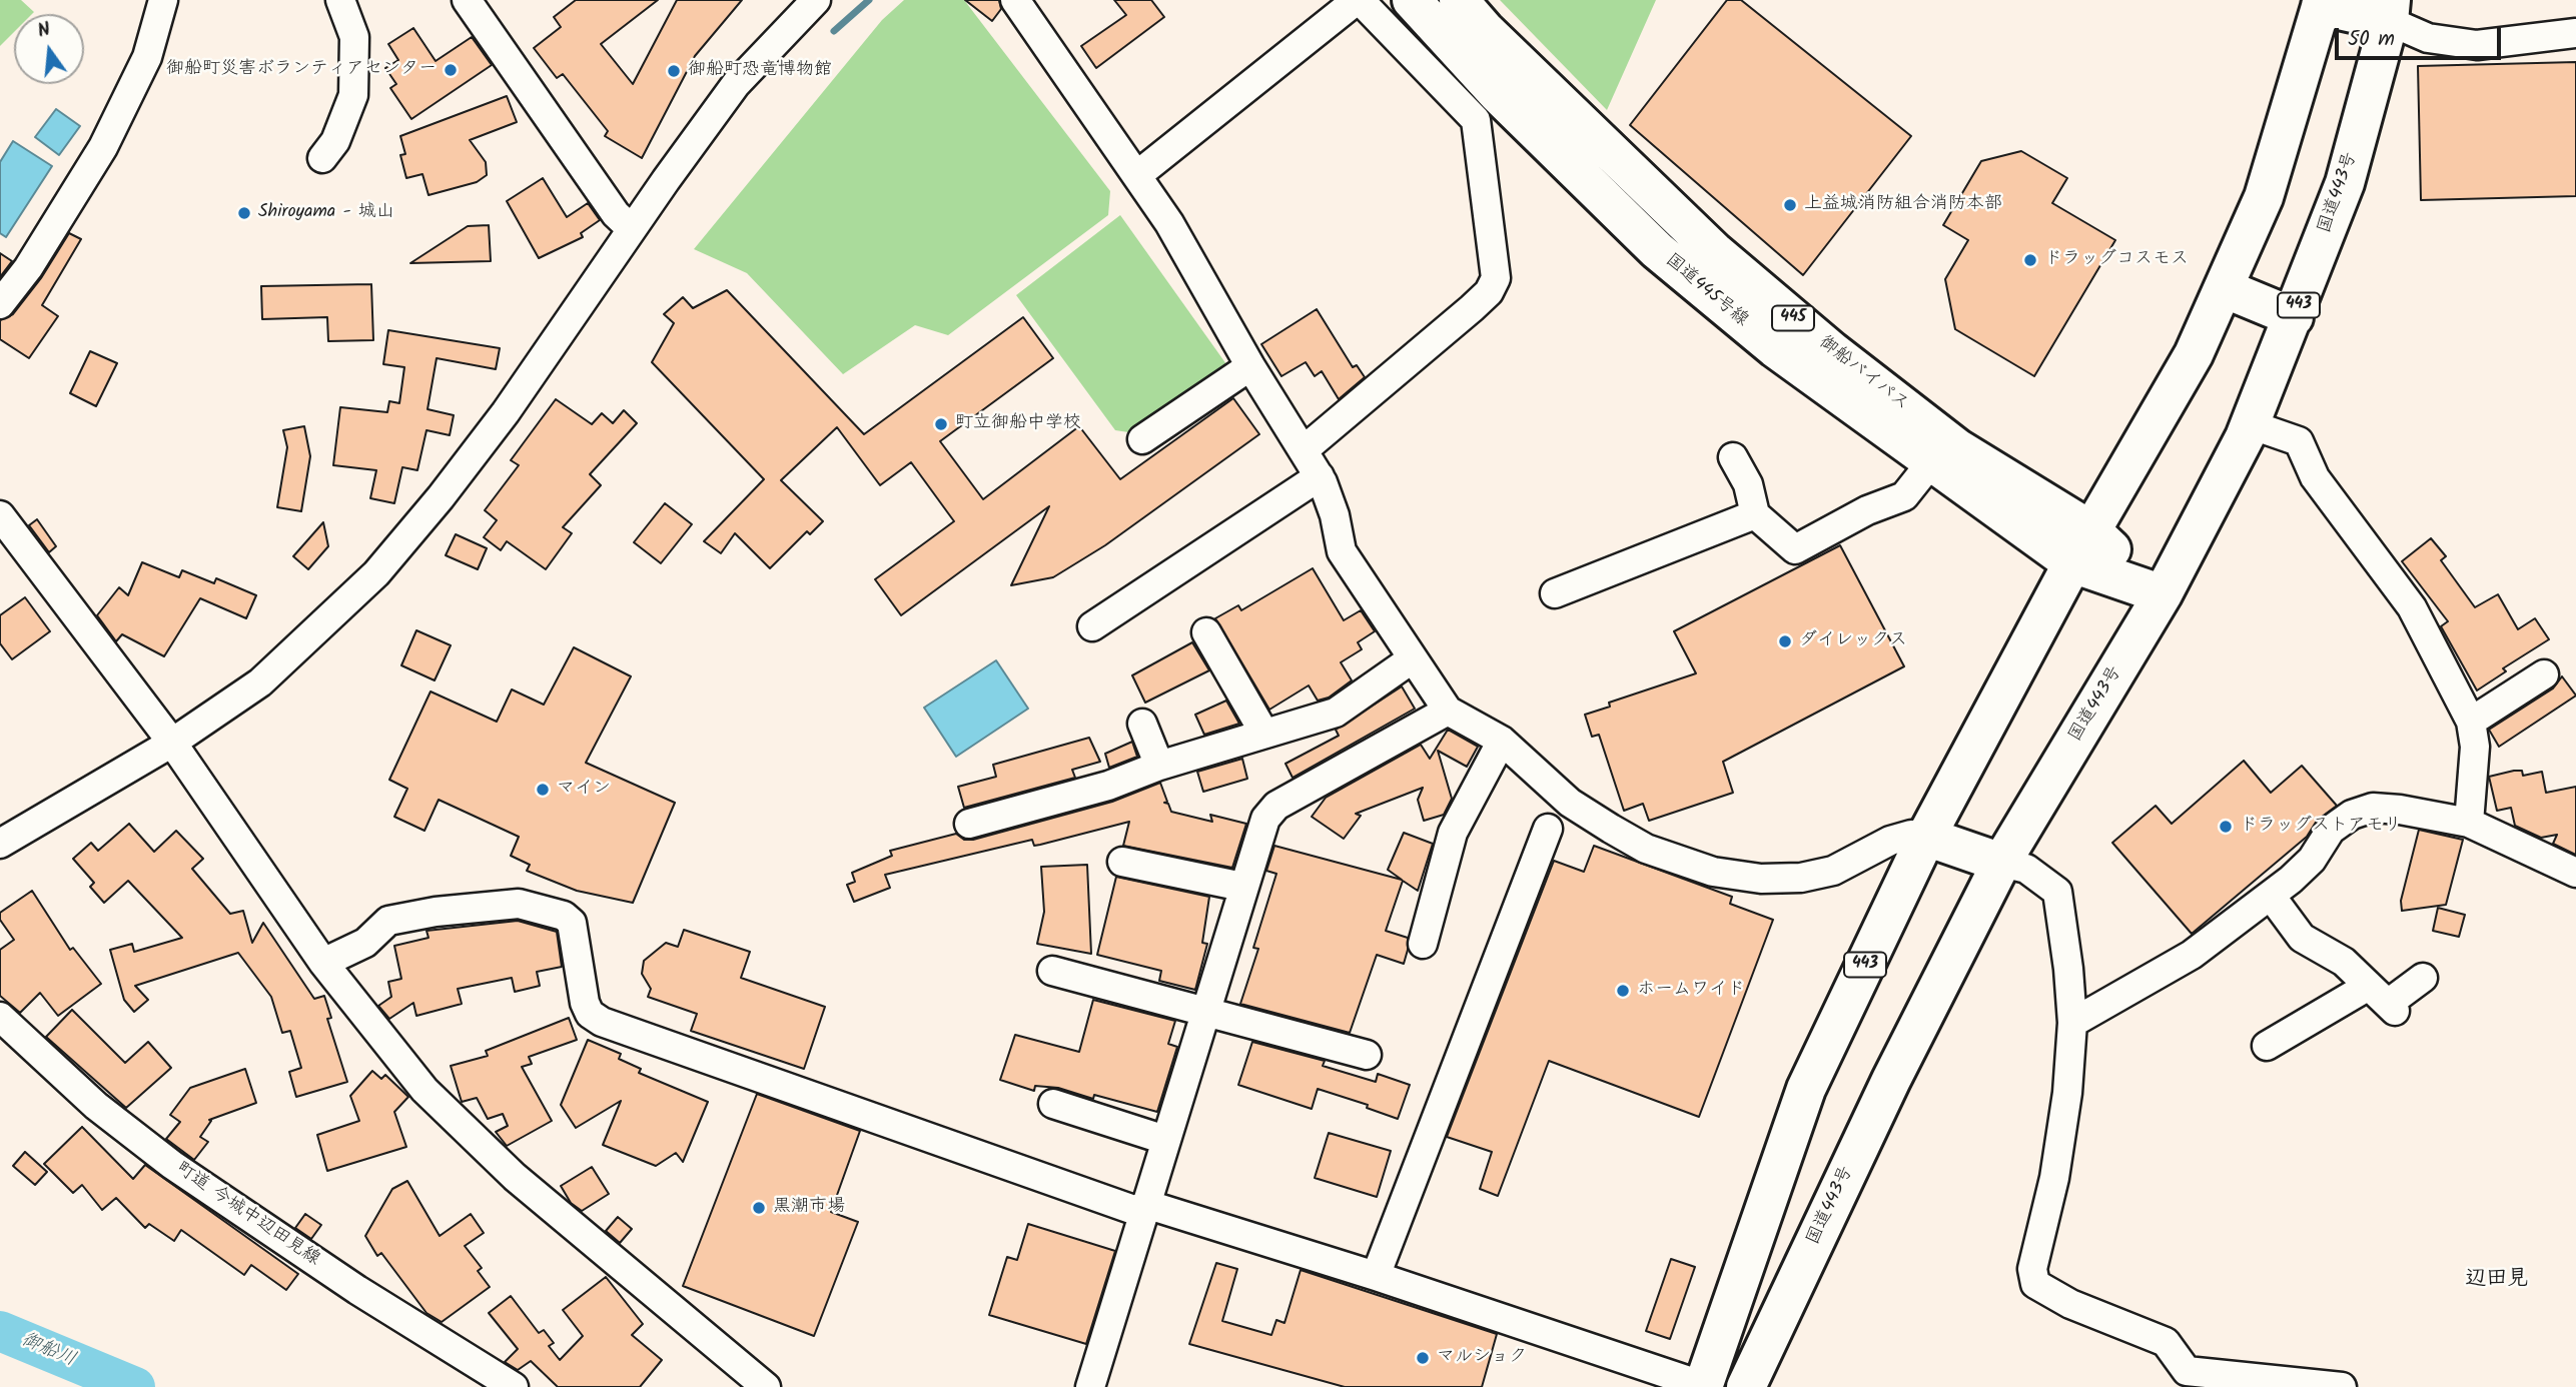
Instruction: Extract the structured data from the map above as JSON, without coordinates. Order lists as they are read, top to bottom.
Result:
{
  "streets": {
    "highway": [
      "国道443号",
      "国道445号線",
      "443",
      "445",
      "御船バイパス"
    ],
    "street": ["町道 今城中辺田見線"]
  },
  "crossings": [
    ["国道443号", "御船バイパス"],
    ["国道445号線", "443"],
    ["国道445号線", "御船バイパス"],
    ["443", "御船バイパス"]
  ],
  "districts": ["辺田見"],
  "water": ["御船川"],
  "places": [
    "御船町災害ボランティアセンター",
    "御船町恐竜博物館",
    "上益城消防組合消防本部",
    "Shiroyama - 城山",
    "ドラッグコスモス",
    "町立御船中学校",
    "ダイレックス",
    "マイン",
    "ドラッグストアモリ",
    "ホームワイド",
    "黒潮市場",
    "マルショク"
  ],
  "scale_bar": "50 m",
  "north": "top"
}
